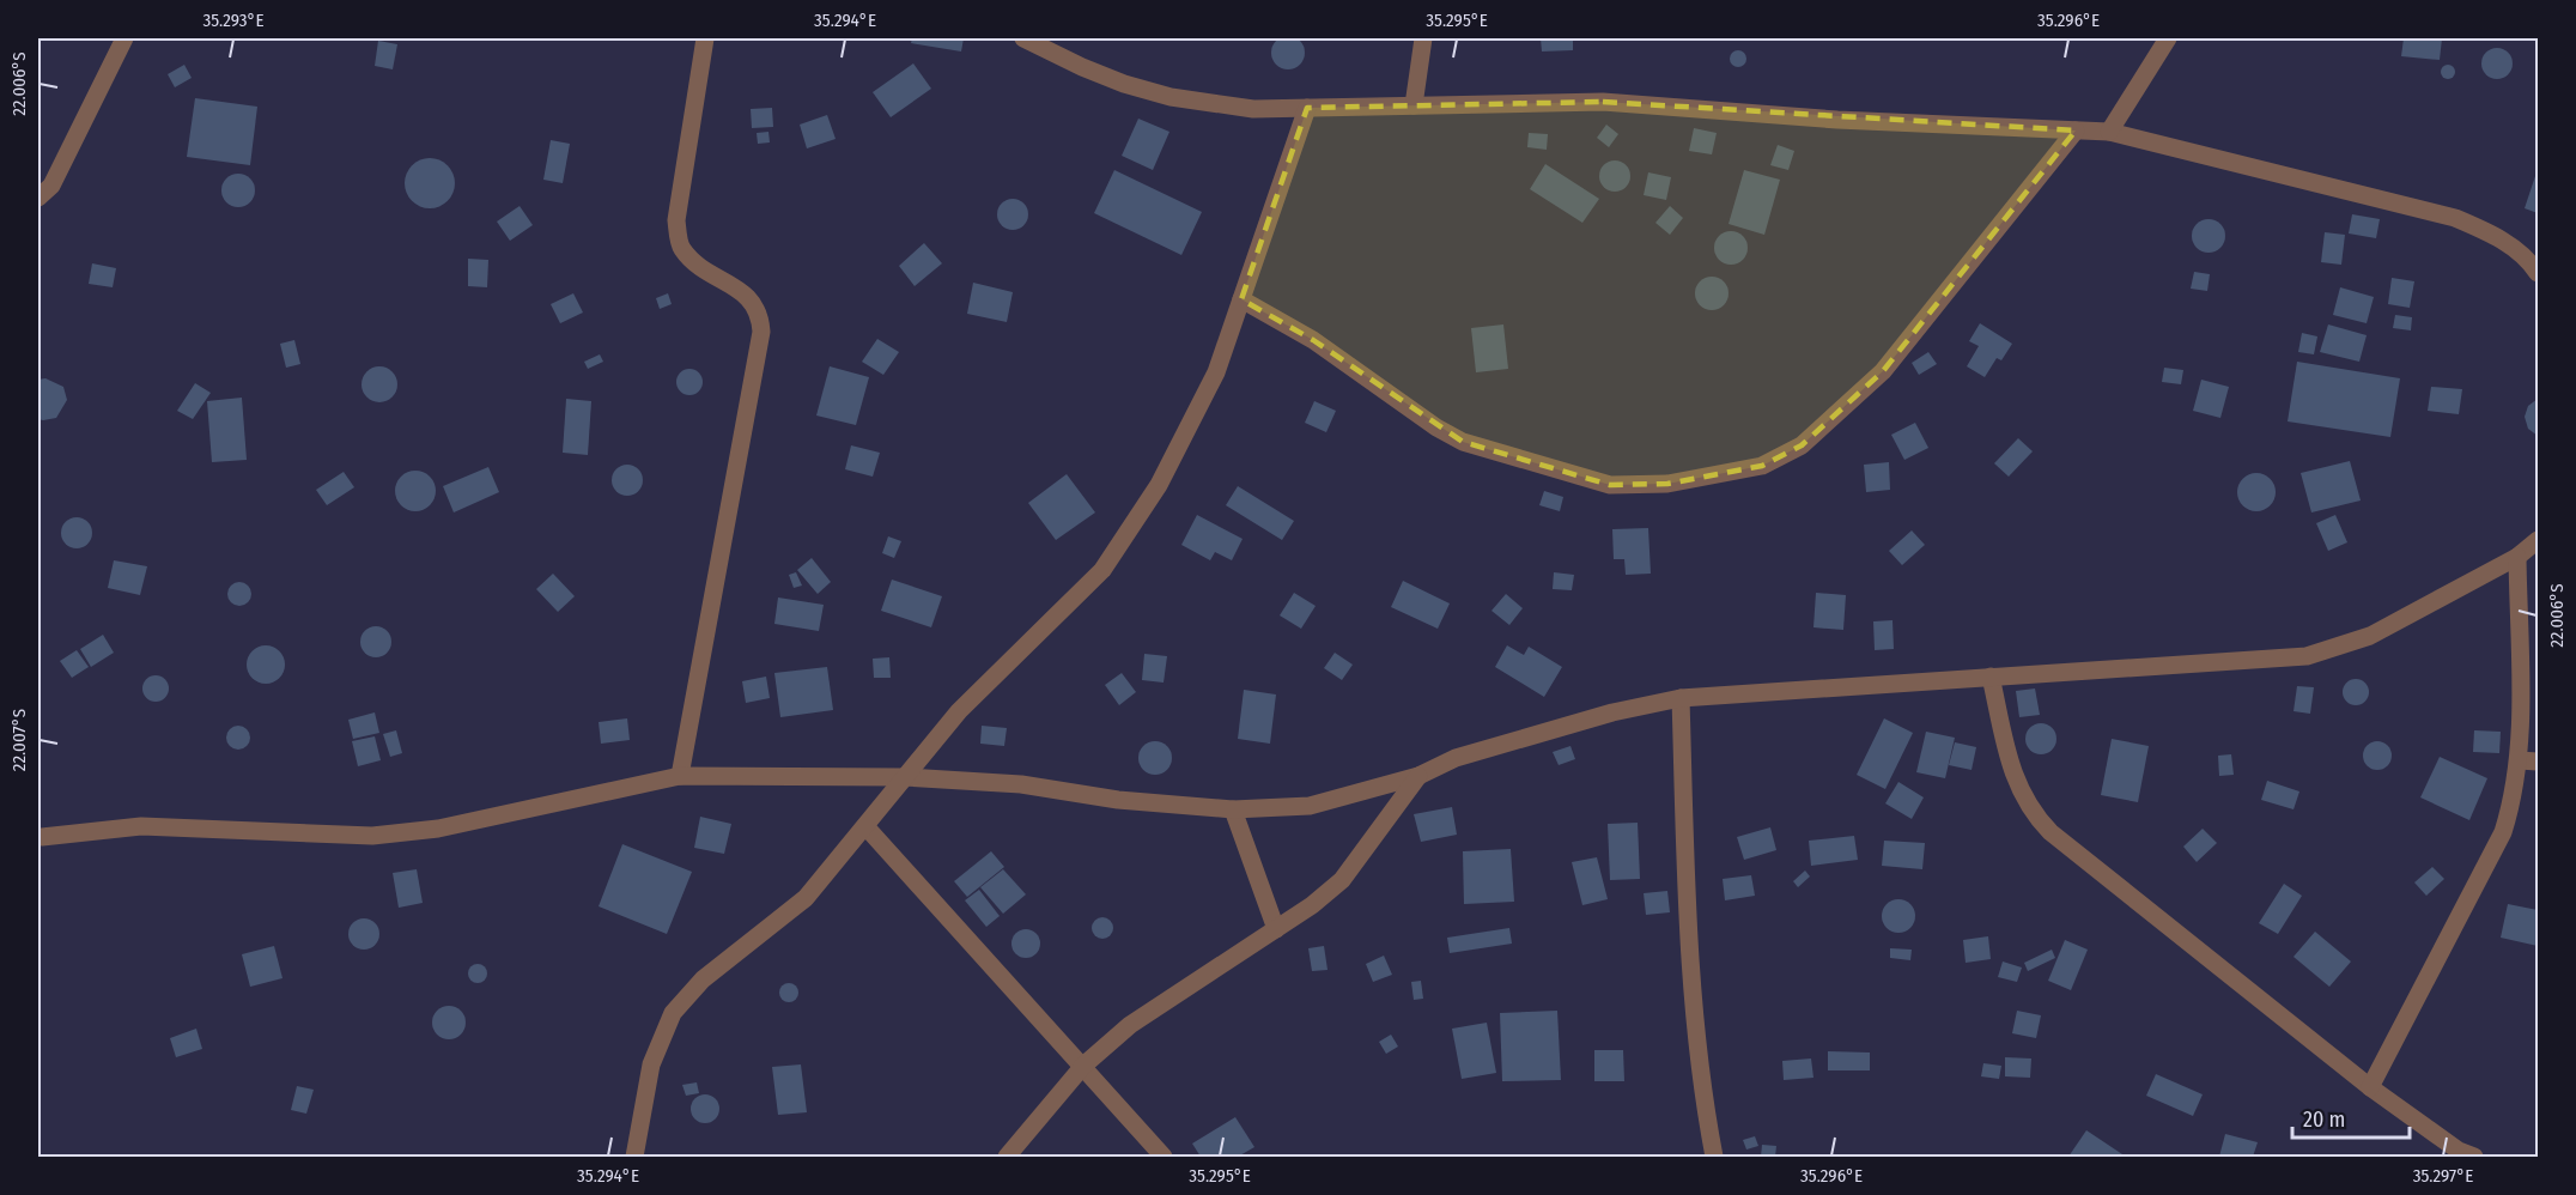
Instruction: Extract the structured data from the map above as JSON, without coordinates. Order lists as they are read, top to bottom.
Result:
{
  "scale_bar": "20 m",
  "coordinates": [
    "35.293°E",
    "35.294°E",
    "35.295°E",
    "35.296°E",
    "22.006°S",
    "22.007°S",
    "35.297°E"
  ]
}
